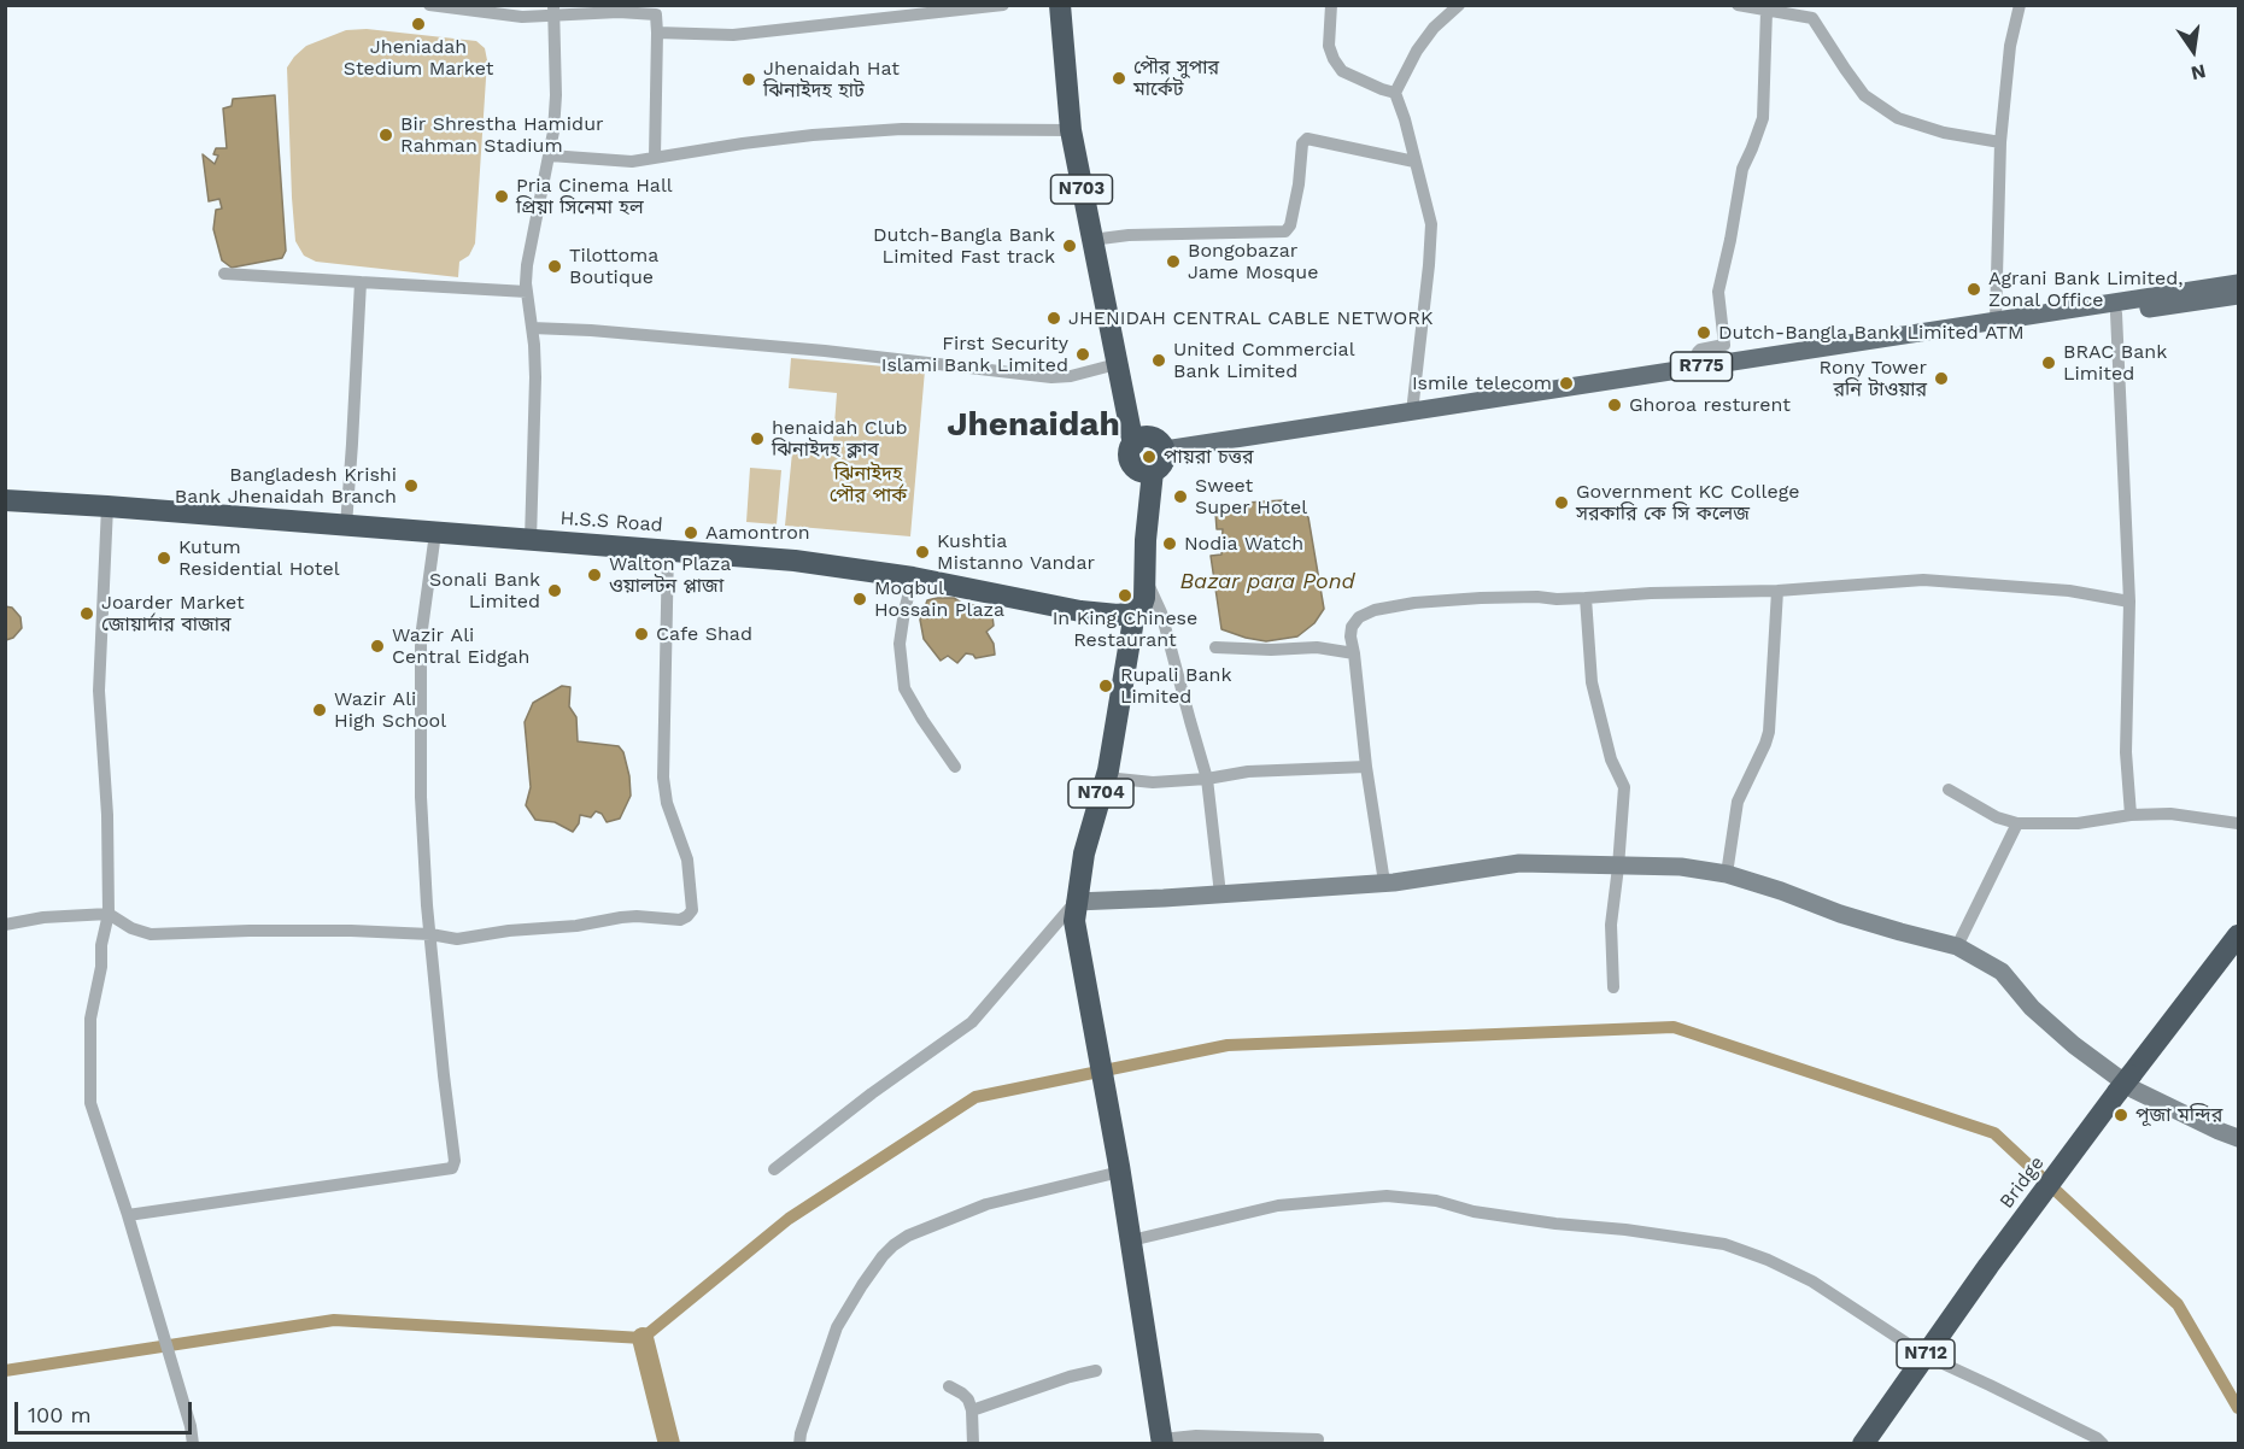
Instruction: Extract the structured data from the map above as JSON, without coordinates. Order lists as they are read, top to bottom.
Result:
{
  "streets": {
    "highway": [
      "N703",
      "H.S.S Road",
      "N704",
      "Bridge",
      "N712"
    ],
    "main road": ["R775"]
  },
  "crossings": [
    ["N703", "R775"],
    ["N703", "H.S.S Road"],
    ["N703", "N704"],
    ["H.S.S Road", "N704"],
    ["Bridge", "N712"]
  ],
  "districts": ["Jhenaidah"],
  "water": ["Bazar para Pond"],
  "parks": ["ঝিনাইদহ পৌর পার্ক"],
  "places": [
    "Jheniadah Stedium Market",
    "পৌর সুপার মার্কেট",
    "Jhenaidah Hat ঝিনাইদহ হাট",
    "Bir Shrestha Hamidur Rahman Stadium",
    "Pria Cinema Hall প্রিয়া সিনেমা হল",
    "Dutch-Bangla Bank Limited Fast track",
    "Bongobazar Jame Mosque",
    "Tilottoma Boutique",
    "Agrani Bank Limited, Zonal Office",
    "JHENIDAH CENTRAL CABLE NETWORK",
    "Dutch-Bangla Bank Limited ATM",
    "First Security Islami Bank Limited",
    "United Commercial Bank Limited",
    "BRAC Bank Limited",
    "Rony Tower রনি টাওয়ার",
    "Ismile telecom",
    "Ghoroa resturent",
    "henaidah Club ঝিনাইদহ ক্লাব",
    "পায়রা চত্তর",
    "Bangladesh Krishi Bank Jhenaidah Branch",
    "Sweet Super Hotel",
    "Government KC College সরকারি কে সি কলেজ",
    "Aamontron",
    "Nodia Watch",
    "Kushtia Mistanno Vandar",
    "Kutum Residential Hotel",
    "Walton Plaza ওয়ালটন প্লাজা",
    "Sonali Bank Limited",
    "In King Chinese Restaurant",
    "Moqbul Hossain Plaza",
    "Joarder Market জোয়ার্দার বাজার",
    "Cafe Shad",
    "Wazir Ali Central Eidgah",
    "Rupali Bank Limited",
    "Wazir Ali High School",
    "পূজা মন্দির"
  ],
  "scale_bar": "100 m",
  "north": "bottom"
}
